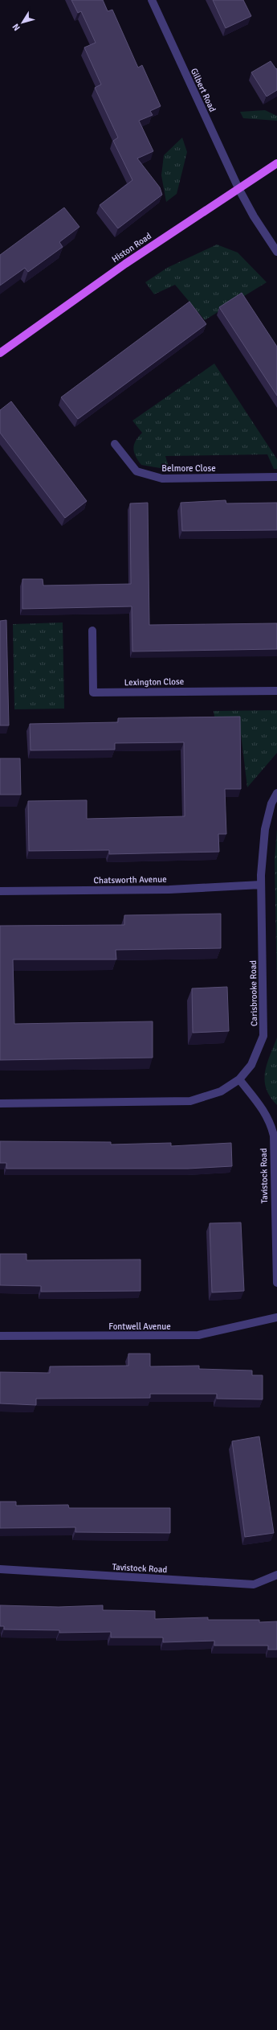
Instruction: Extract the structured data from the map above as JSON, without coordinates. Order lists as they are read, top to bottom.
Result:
{
  "streets": {
    "main road": ["Histon Road"],
    "street": [
      "Gilbert Road",
      "Belmore Close",
      "Lexington Close",
      "Chatsworth Avenue",
      "Carisbrooke Road",
      "Tavistock Road",
      "Fontwell Avenue"
    ]
  },
  "crossings": [
    ["Gilbert Road", "Histon Road"],
    ["Chatsworth Avenue", "Carisbrooke Road"],
    ["Carisbrooke Road", "Tavistock Road"]
  ],
  "north": "bottom left"
}
